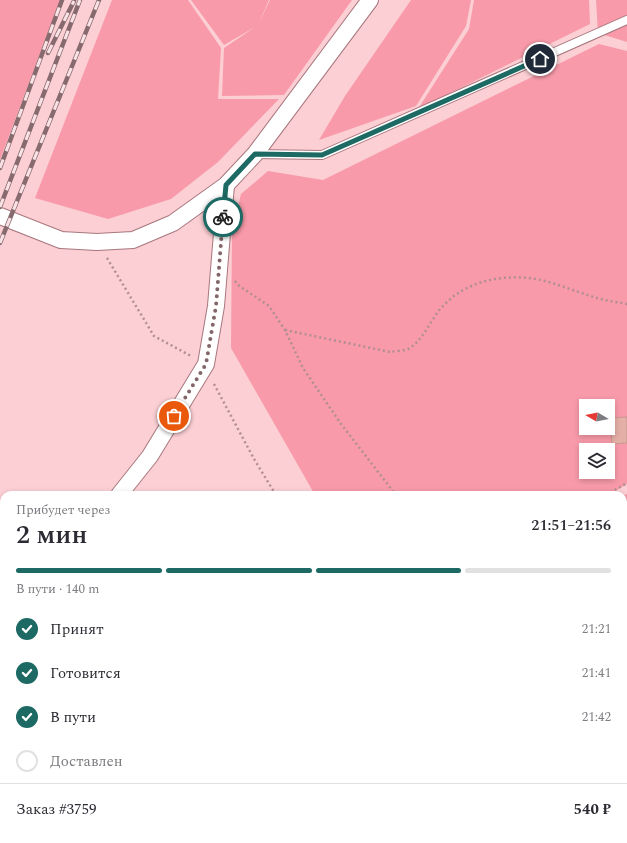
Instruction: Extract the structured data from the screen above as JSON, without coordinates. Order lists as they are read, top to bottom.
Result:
{
  "north": "left",
  "page": {
    "heading": ["2 мин", "Прибудет через", "21:51–21:56"],
    "panel": ["Заказ #3759", "540 ₽"],
    "bar": "В пути · 140 m",
    "list": [
      ["Принят", "21:21"],
      ["Готовится", "21:41"],
      ["В пути", "21:42"],
      "Доставлен"
    ]
  }
}
